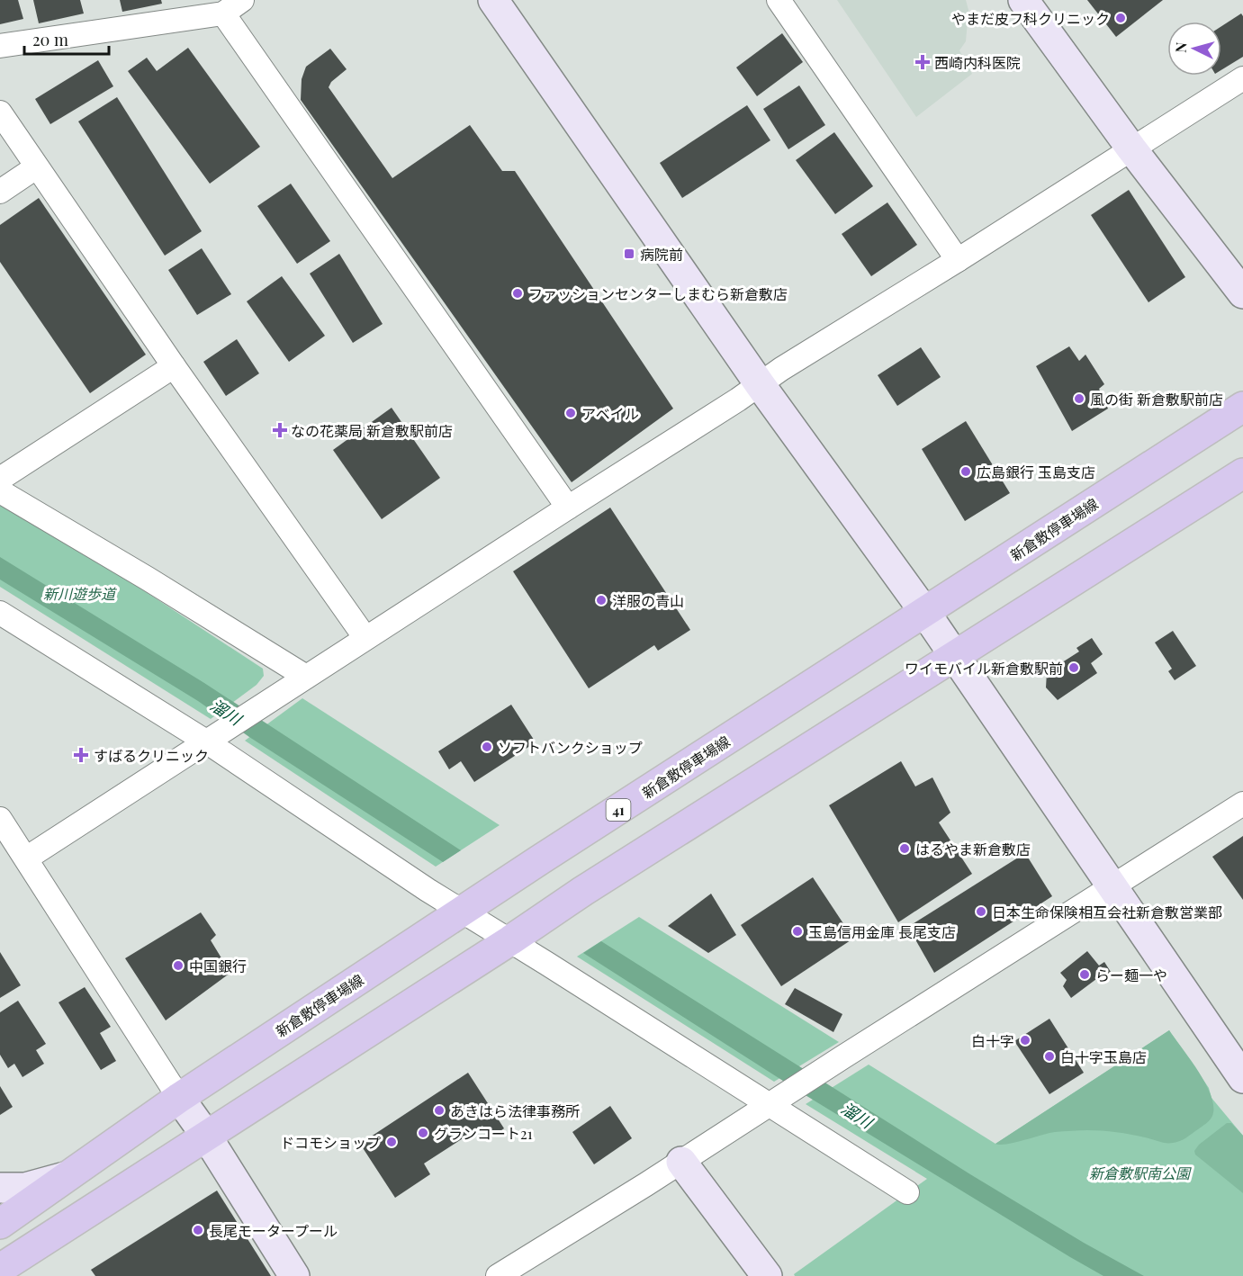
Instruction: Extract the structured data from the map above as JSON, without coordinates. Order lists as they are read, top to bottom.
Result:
{
  "streets": {
    "main road": ["新倉敷停車場線", "41"]
  },
  "water": ["溜川"],
  "parks": ["新川遊歩道", "新倉敷駅南公園"],
  "places": {
    "other": [
      "やまだ皮フ科クリニック",
      "ファッションセンターしまむら新倉敷店",
      "風の街 新倉敷駅前店",
      "アベイル",
      "広島銀行 玉島支店",
      "洋服の青山",
      "ワイモバイル新倉敷駅前",
      "ソフトバンクショップ",
      "はるやま新倉敷店",
      "日本生命保険相互会社新倉敷営業部",
      "玉島信用金庫 長尾支店",
      "中国銀行",
      "らー麺一や",
      "白十字",
      "白十字玉島店",
      "あきはら法律事務所",
      "グランコート21",
      "ドコモショップ",
      "長尾モータープール"
    ],
    "health": ["西崎内科医院", "なの花薬局 新倉敷駅前店", "すばるクリニック"],
    "transit": ["病院前"]
  },
  "scale_bar": "20 m",
  "north": "left"
}
